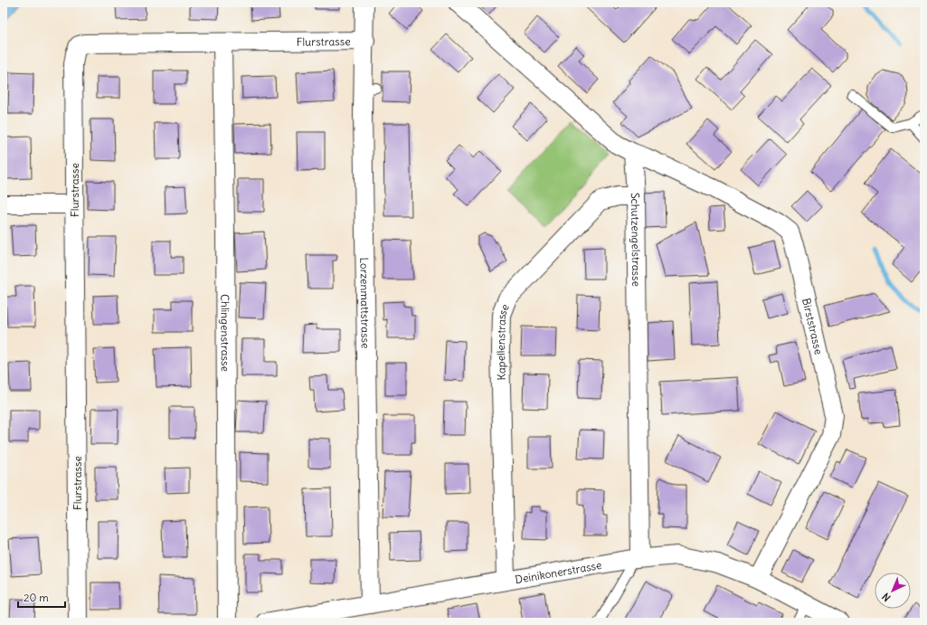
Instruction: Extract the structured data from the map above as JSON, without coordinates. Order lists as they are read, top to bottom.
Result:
{
  "streets": {
    "street": [
      "Flurstrasse",
      "Schutzengelstrasse",
      "Lorzenmattstrasse",
      "Birststrasse",
      "Chlingenstrasse",
      "Kapellenstrasse",
      "Deinikonerstrasse"
    ]
  },
  "crossings": [
    ["Flurstrasse", "Lorzenmattstrasse"],
    ["Flurstrasse", "Chlingenstrasse"],
    ["Schutzengelstrasse", "Birststrasse"],
    ["Schutzengelstrasse", "Kapellenstrasse"],
    ["Schutzengelstrasse", "Deinikonerstrasse"],
    ["Lorzenmattstrasse", "Deinikonerstrasse"],
    ["Birststrasse", "Deinikonerstrasse"],
    ["Kapellenstrasse", "Deinikonerstrasse"]
  ],
  "scale_bar": "20 m",
  "north": "bottom left"
}
